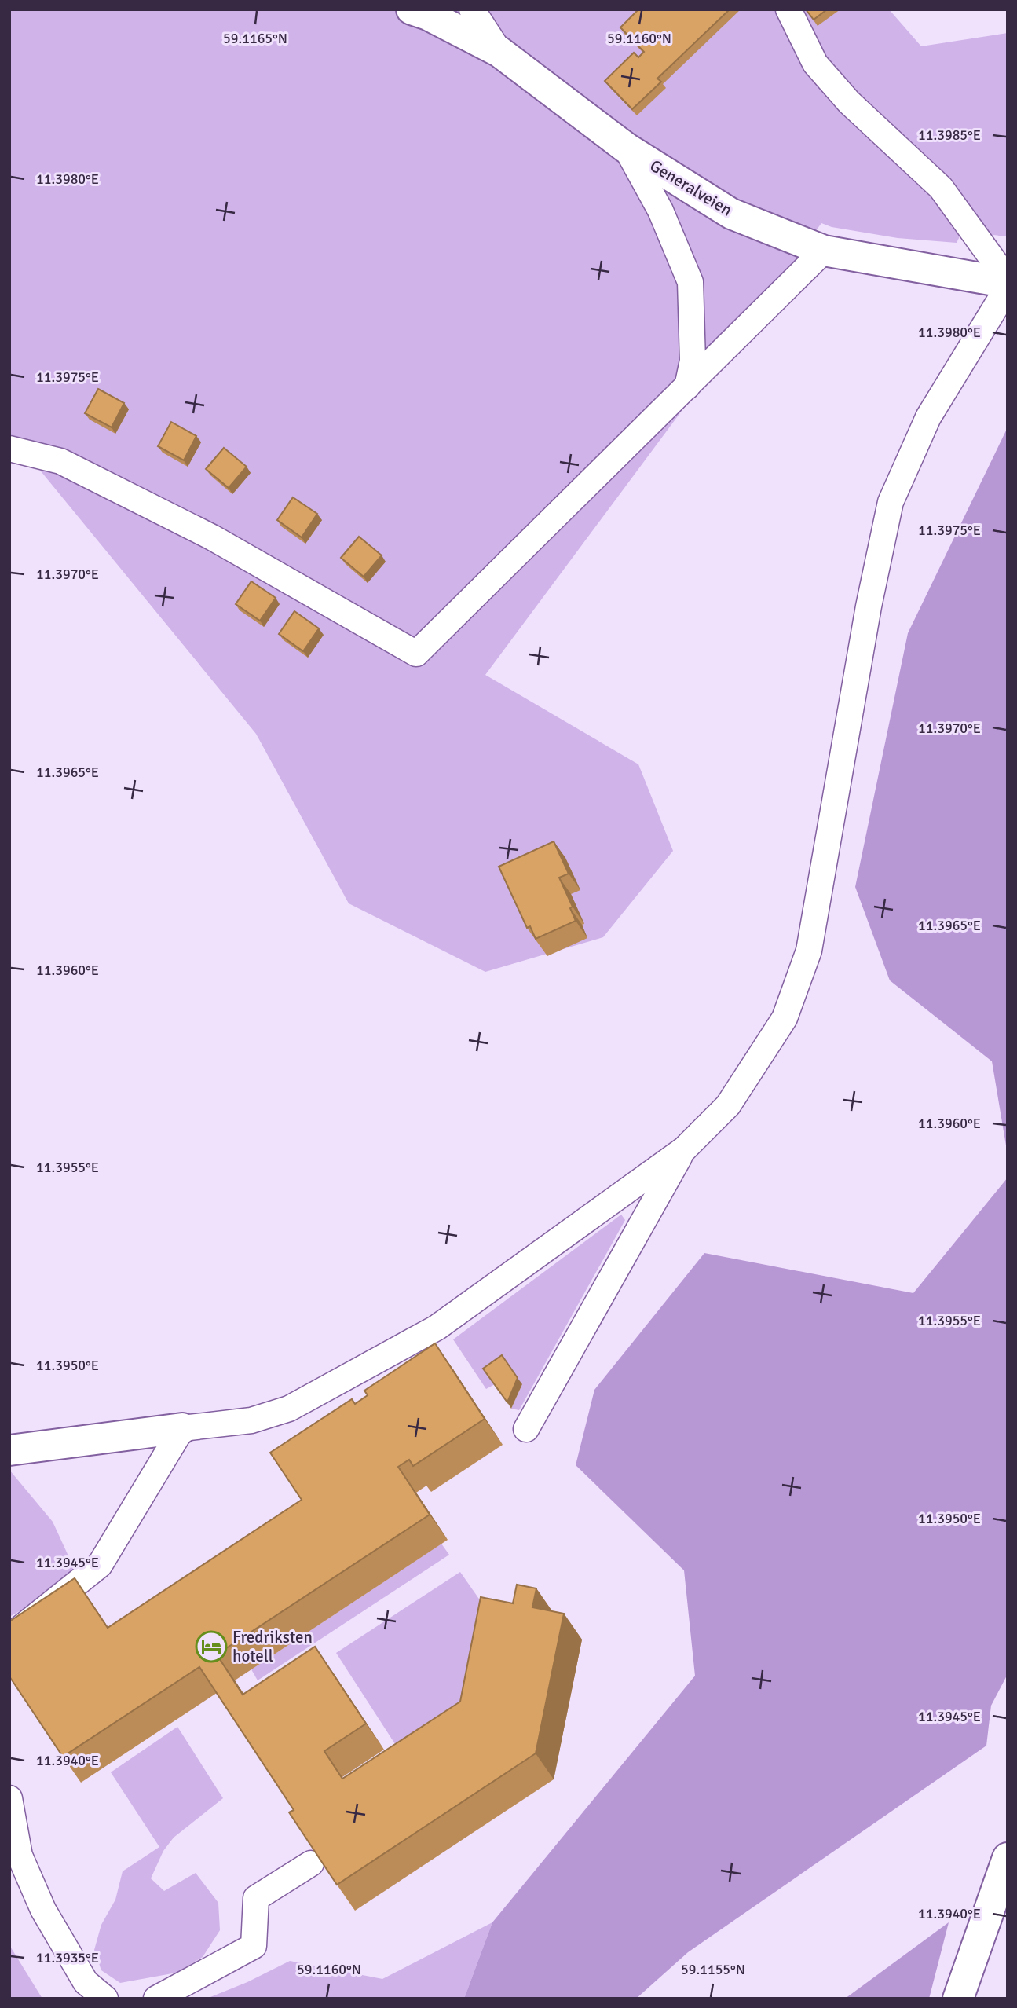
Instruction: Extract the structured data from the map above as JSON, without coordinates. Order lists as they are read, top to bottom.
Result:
{
  "streets": {
    "street": ["Generalveien"]
  },
  "places": {
    "hotel": ["Fredriksten hotell"]
  },
  "coordinates": [
    "59.1165°N",
    "59.1160°N",
    "11.3985°E",
    "11.3980°E",
    "11.3975°E",
    "11.3970°E",
    "11.3965°E",
    "11.3960°E",
    "11.3955°E",
    "11.3950°E",
    "11.3945°E",
    "11.3940°E",
    "11.3935°E",
    "59.1155°N"
  ]
}
